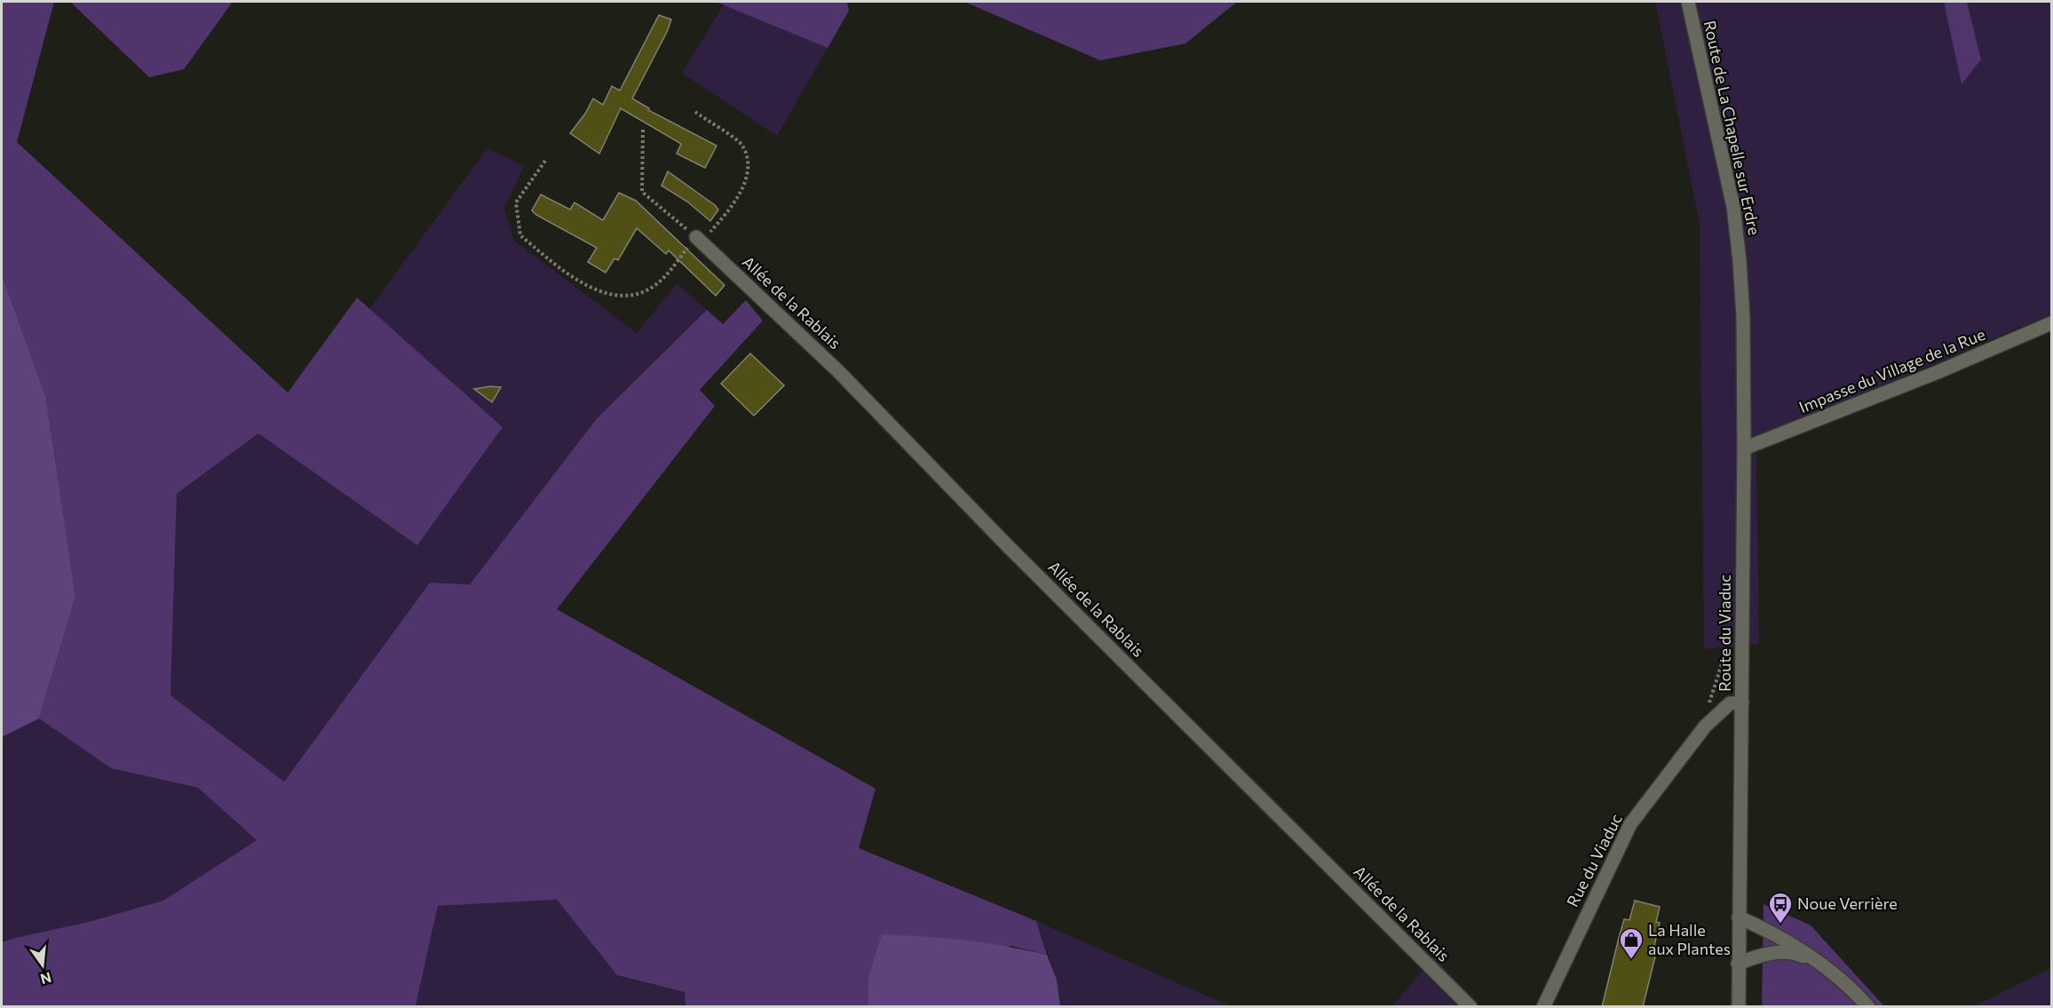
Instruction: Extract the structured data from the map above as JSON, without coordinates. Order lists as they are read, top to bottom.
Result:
{
  "streets": {
    "street": [
      "Route de La Chapelle sur Erdre",
      "Allée de la Rablais",
      "Impasse du Village de la Rue",
      "Route du Viaduc",
      "Rue du Viaduc"
    ]
  },
  "crossings": [
    ["Route de La Chapelle sur Erdre", "Route du Viaduc"],
    ["Impasse du Village de la Rue", "Route du Viaduc"],
    ["Route du Viaduc", "Rue du Viaduc"]
  ],
  "places": {
    "bus stop": ["Noue Verrière"],
    "shop": ["La Halle aux Plantes"]
  },
  "north": "bottom"
}
